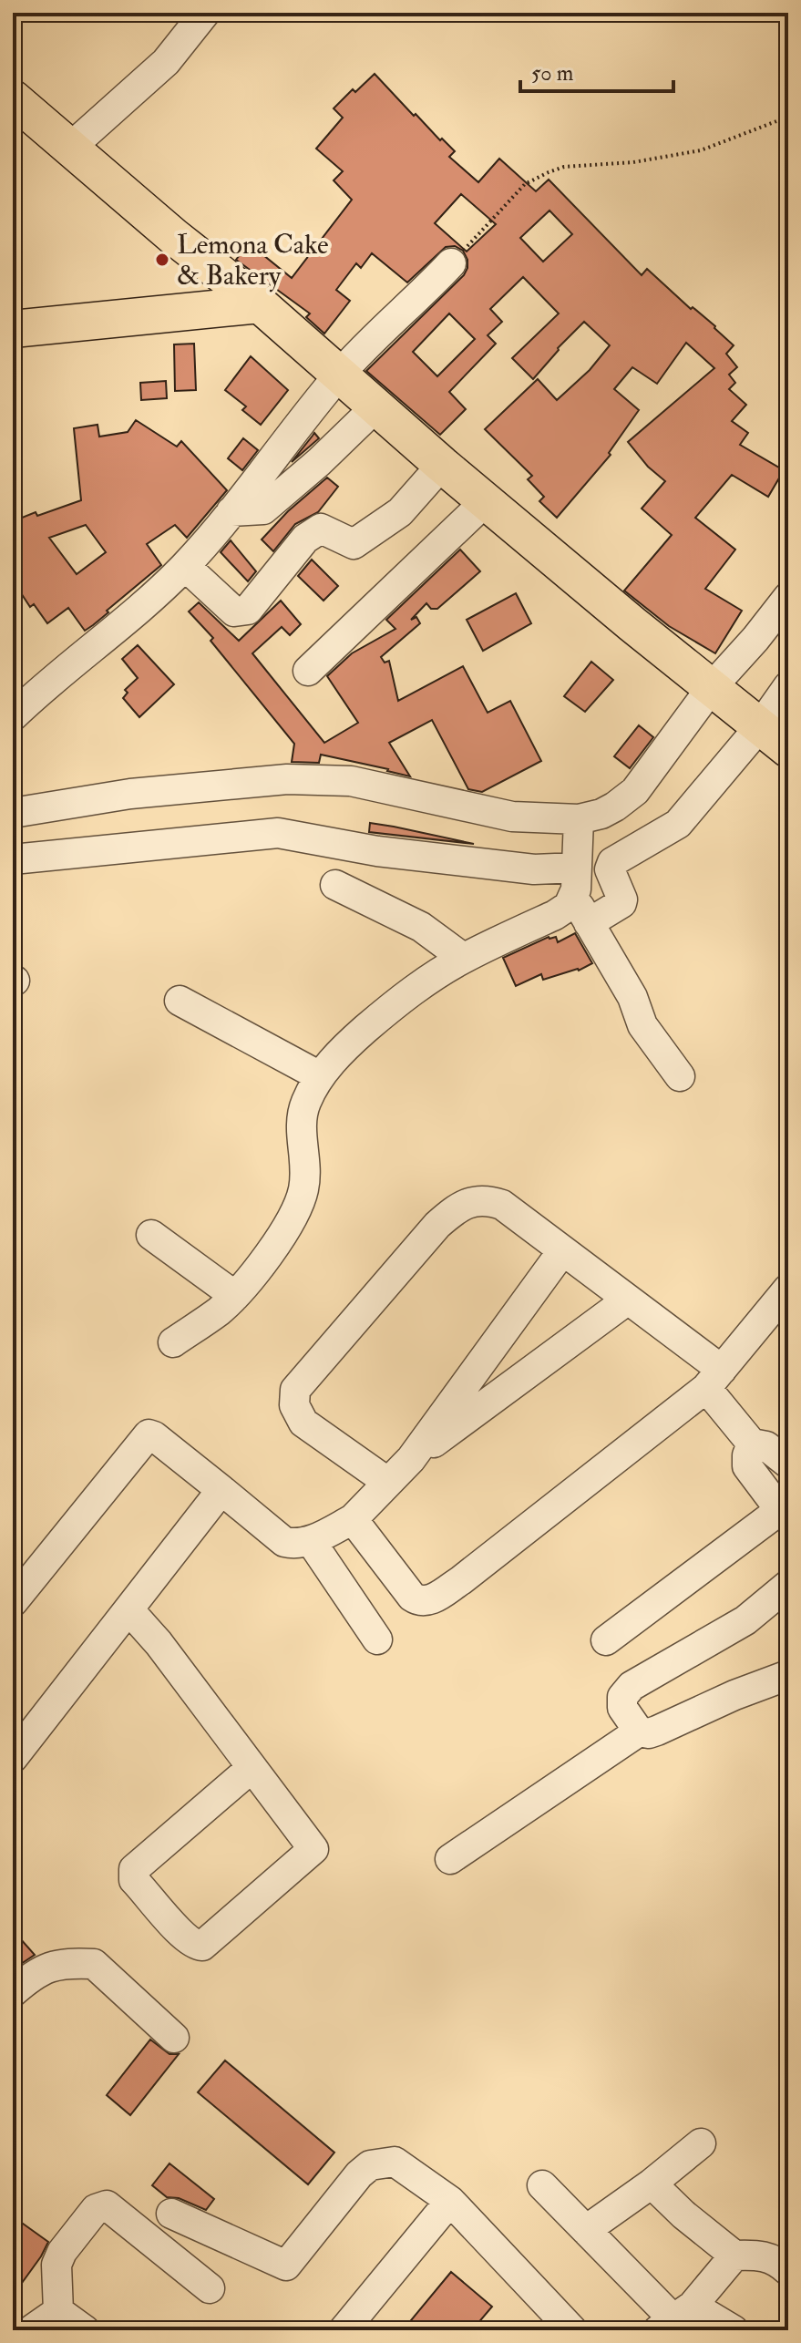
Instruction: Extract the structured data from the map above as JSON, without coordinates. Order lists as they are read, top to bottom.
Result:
{
  "places": ["Lemona Cake & Bakery"],
  "scale_bar": "50 m"
}
